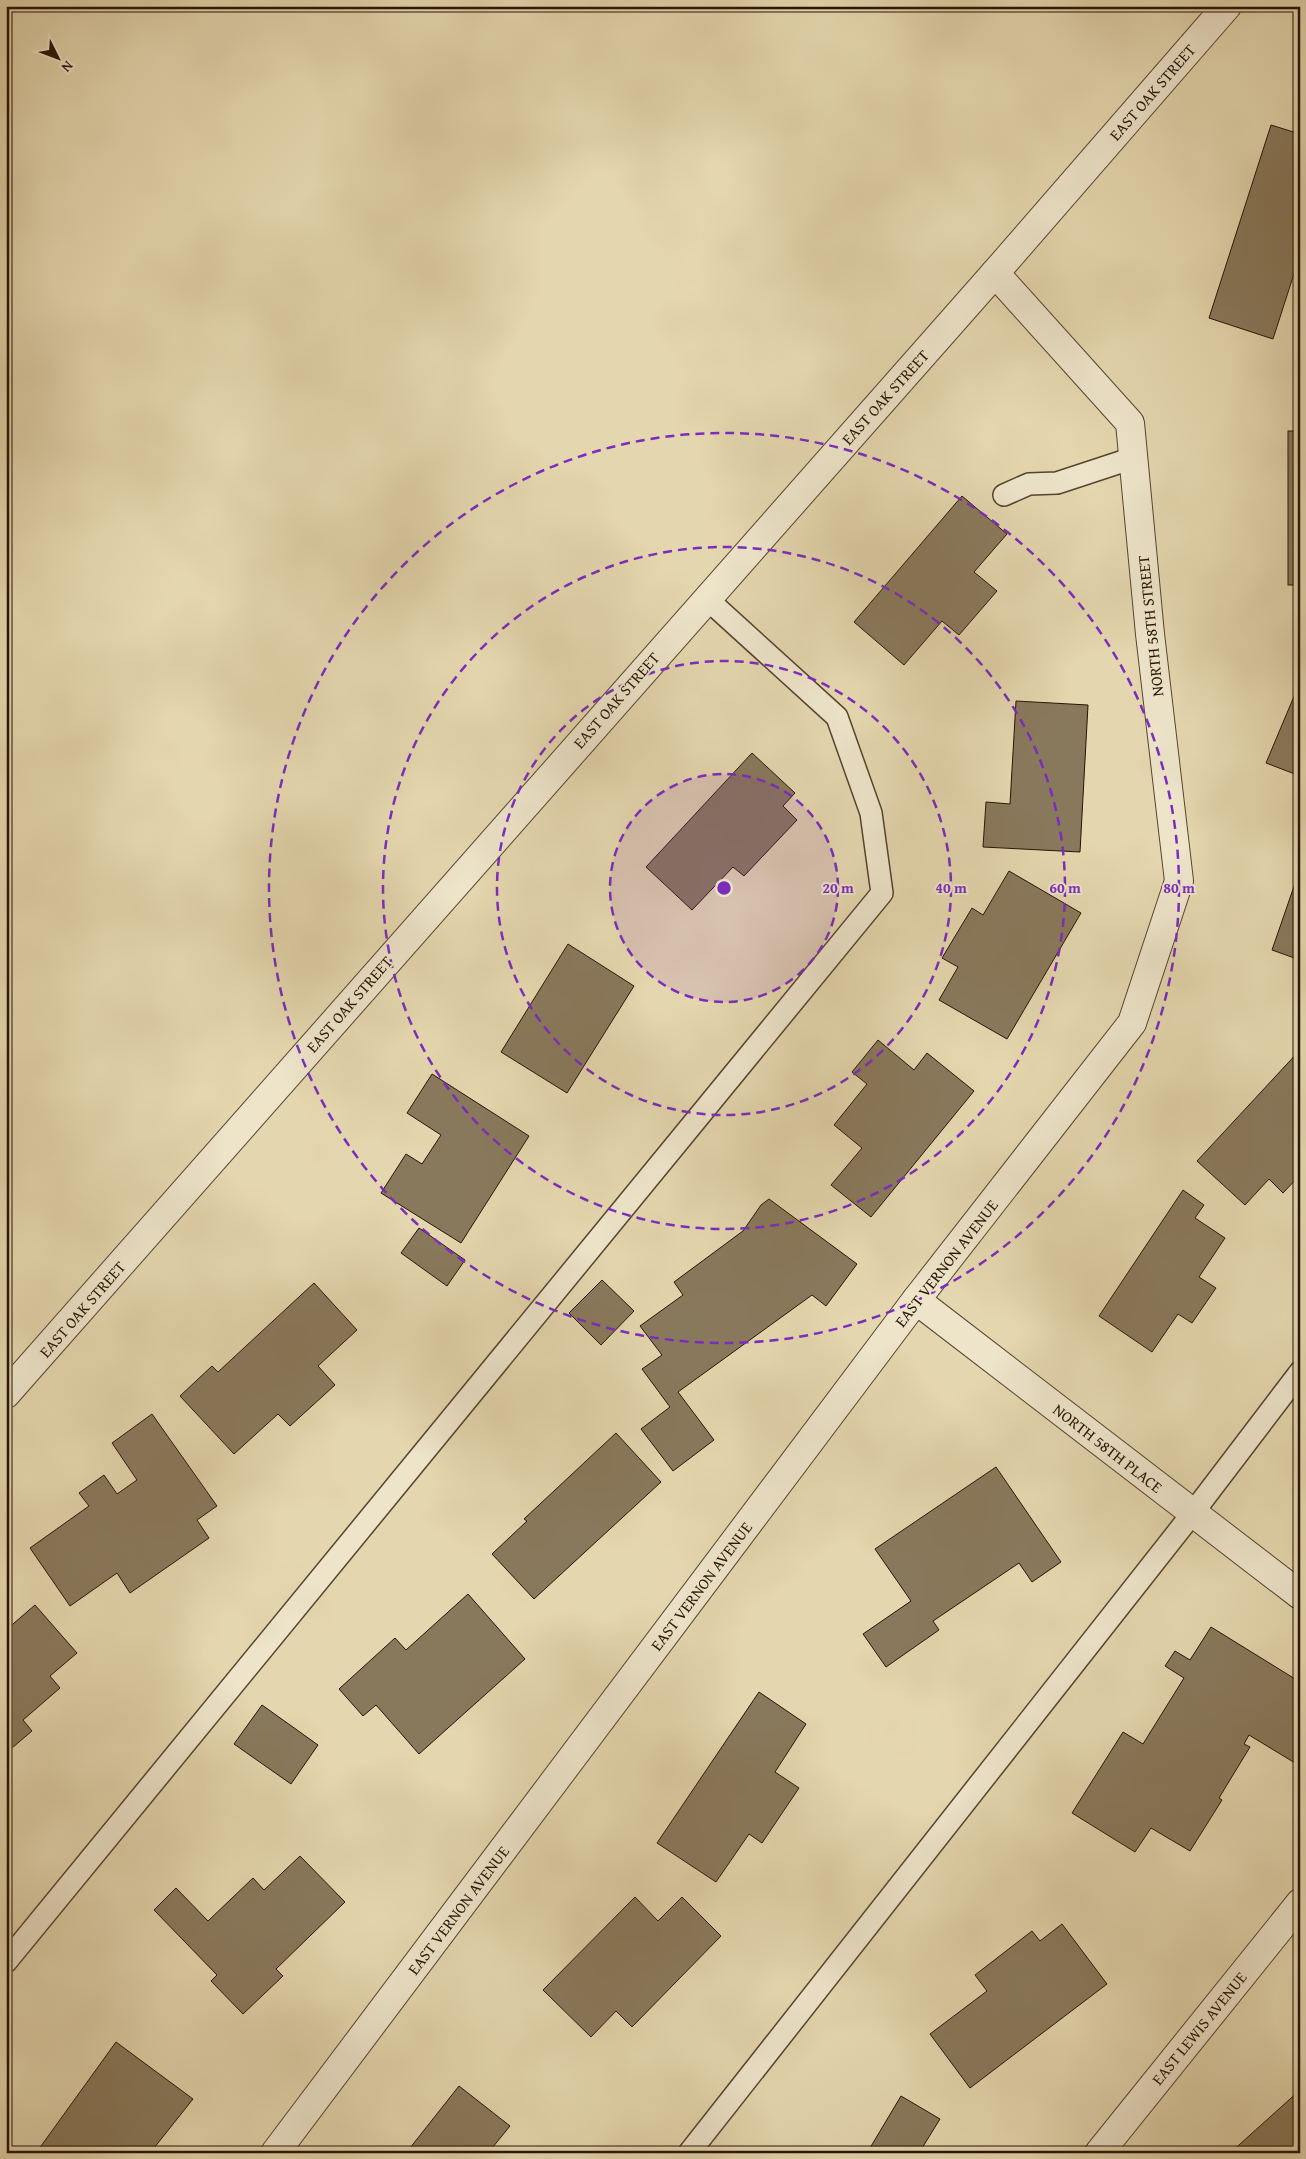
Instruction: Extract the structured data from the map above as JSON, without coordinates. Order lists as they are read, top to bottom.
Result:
{
  "streets": {
    "street": [
      "EAST OAK STREET",
      "NORTH 58TH STREET",
      "EAST VERNON AVENUE",
      "NORTH 58TH PLACE",
      "EAST LEWIS AVENUE"
    ]
  },
  "crossings": [
    ["EAST OAK STREET", "NORTH 58TH STREET"],
    ["NORTH 58TH STREET", "EAST VERNON AVENUE"],
    ["EAST VERNON AVENUE", "NORTH 58TH PLACE"]
  ],
  "north": "bottom right",
  "rings": [
    "20 m",
    "40 m",
    "60 m",
    "80 m"
  ]
}
